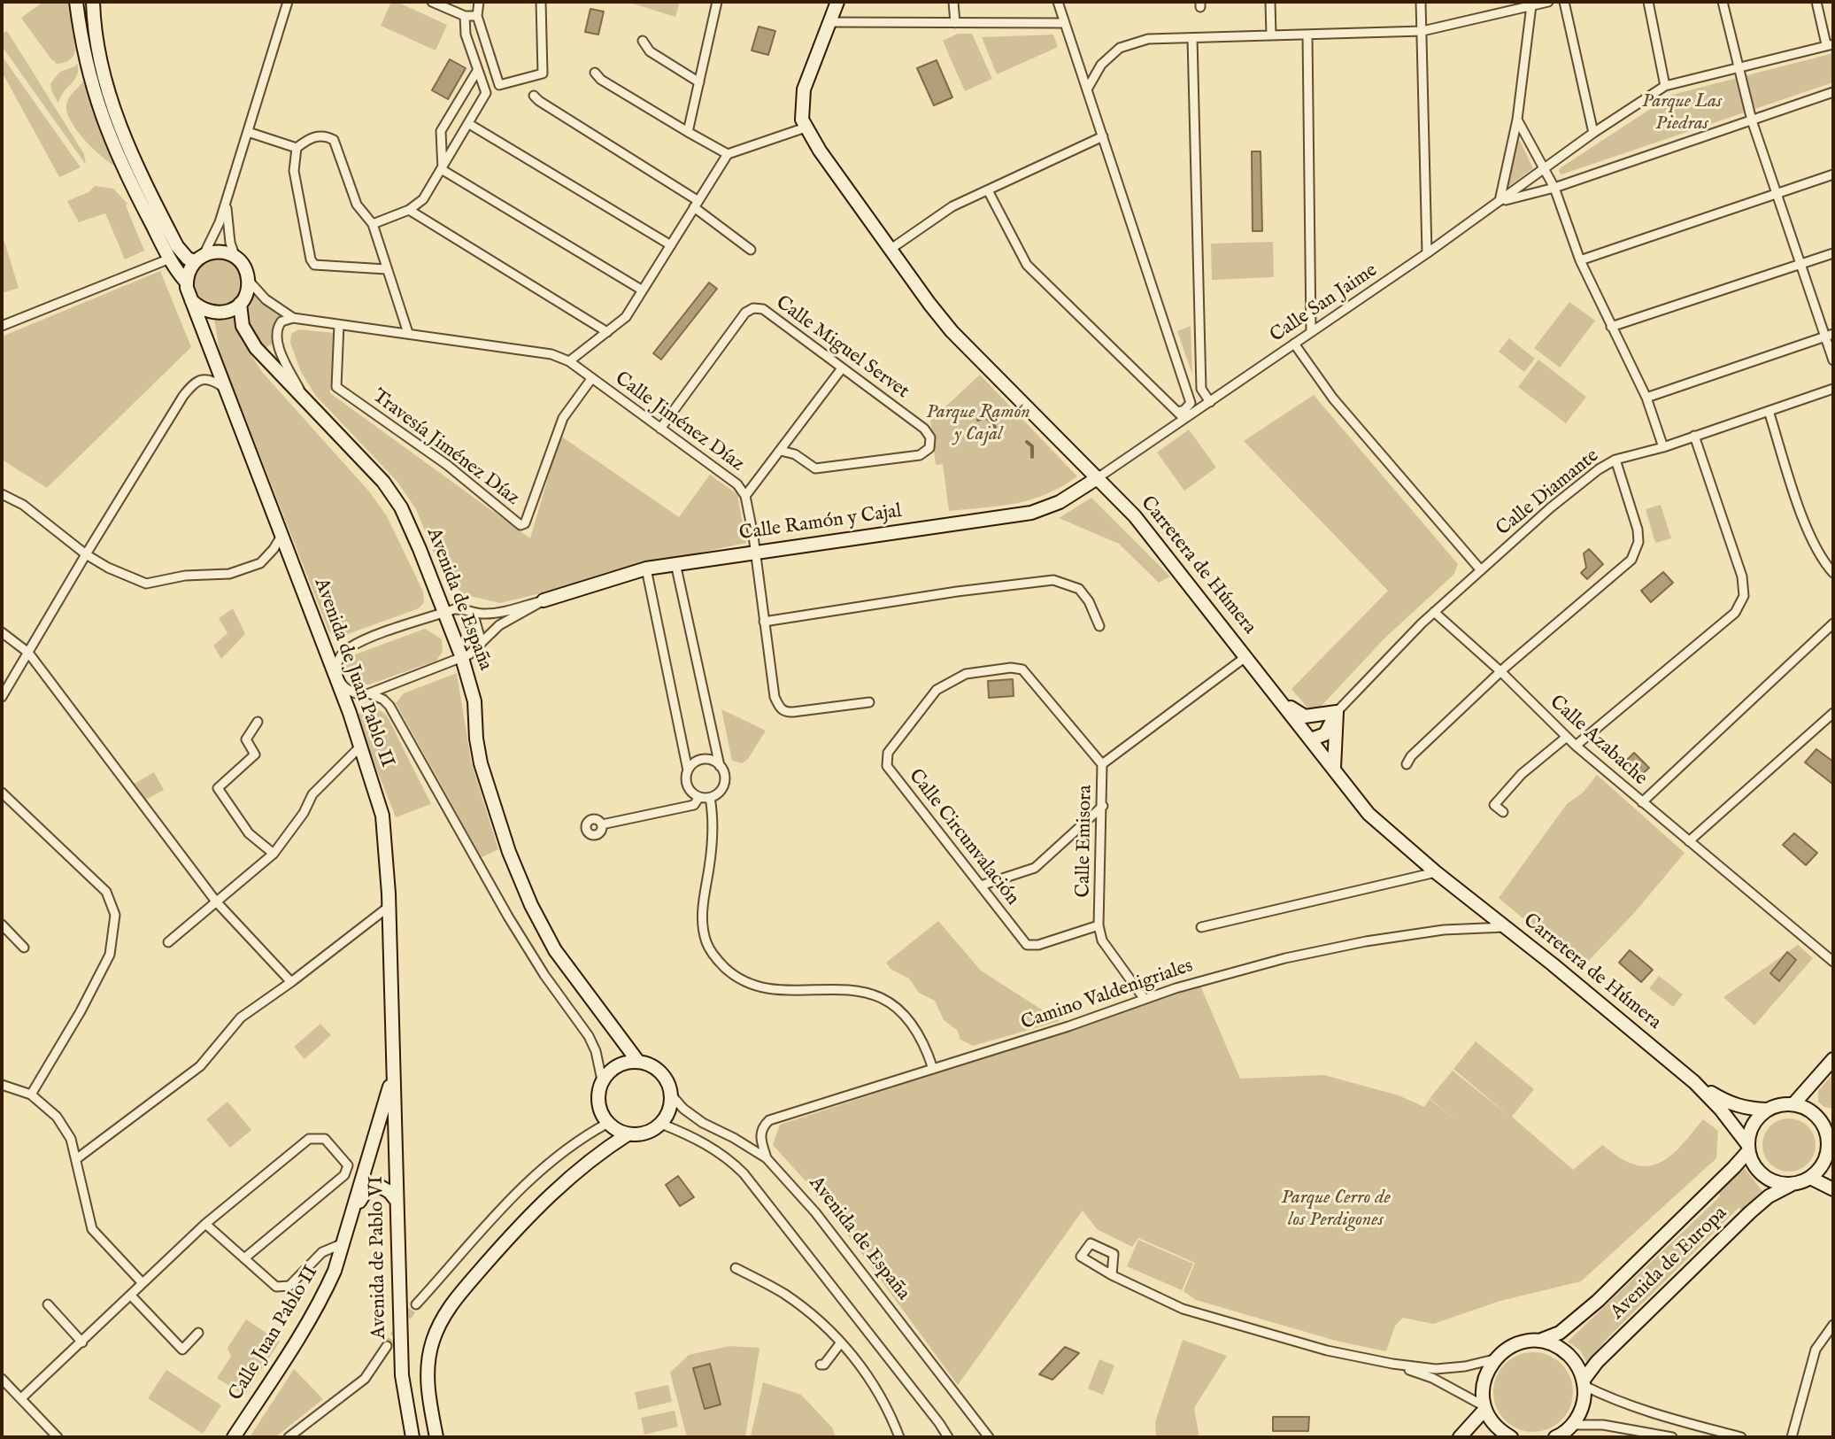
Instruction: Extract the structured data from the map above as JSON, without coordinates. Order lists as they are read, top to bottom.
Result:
{
  "streets": {
    "street": [
      "Calle San Jaime",
      "Calle Miguel Servet",
      "Calle Jiménez Díaz",
      "Travesía Jiménez Díaz",
      "Calle Diamante",
      "Calle Ramón y Cajal",
      "Carretera de Húmera",
      "Avenida de España",
      "Avenida de Juan Pablo II",
      "Calle Azabache",
      "Calle Circunvalación",
      "Calle Emisora",
      "Camino Valdenigriales",
      "Avenida de Pablo VI",
      "Avenida de Europa",
      "Calle Juan Pablo II"
    ]
  },
  "crossings": [
    ["Calle San Jaime", "Calle Ramón y Cajal"],
    ["Calle San Jaime", "Carretera de Húmera"],
    ["Calle Miguel Servet", "Calle Jiménez Díaz"],
    ["Calle Jiménez Díaz", "Travesía Jiménez Díaz"],
    ["Calle Jiménez Díaz", "Calle Ramón y Cajal"],
    ["Calle Jiménez Díaz", "Avenida de España"],
    ["Calle Jiménez Díaz", "Avenida de Juan Pablo II"],
    ["Calle Diamante", "Calle Azabache"],
    ["Calle Ramón y Cajal", "Carretera de Húmera"],
    ["Calle Ramón y Cajal", "Avenida de España"],
    ["Calle Ramón y Cajal", "Avenida de Juan Pablo II"],
    ["Carretera de Húmera", "Calle Emisora"],
    ["Carretera de Húmera", "Camino Valdenigriales"],
    ["Carretera de Húmera", "Avenida de Europa"],
    ["Avenida de España", "Avenida de Juan Pablo II"],
    ["Avenida de España", "Camino Valdenigriales"],
    ["Avenida de Juan Pablo II", "Avenida de Pablo VI"],
    ["Avenida de Juan Pablo II", "Calle Juan Pablo II"],
    ["Calle Circunvalación", "Calle Emisora"],
    ["Calle Emisora", "Camino Valdenigriales"],
    ["Avenida de Pablo VI", "Calle Juan Pablo II"]
  ],
  "parks": ["Parque Las Piedras", "Parque Ramón y Cajal", "Parque Cerro de los Perdigones"]
}
